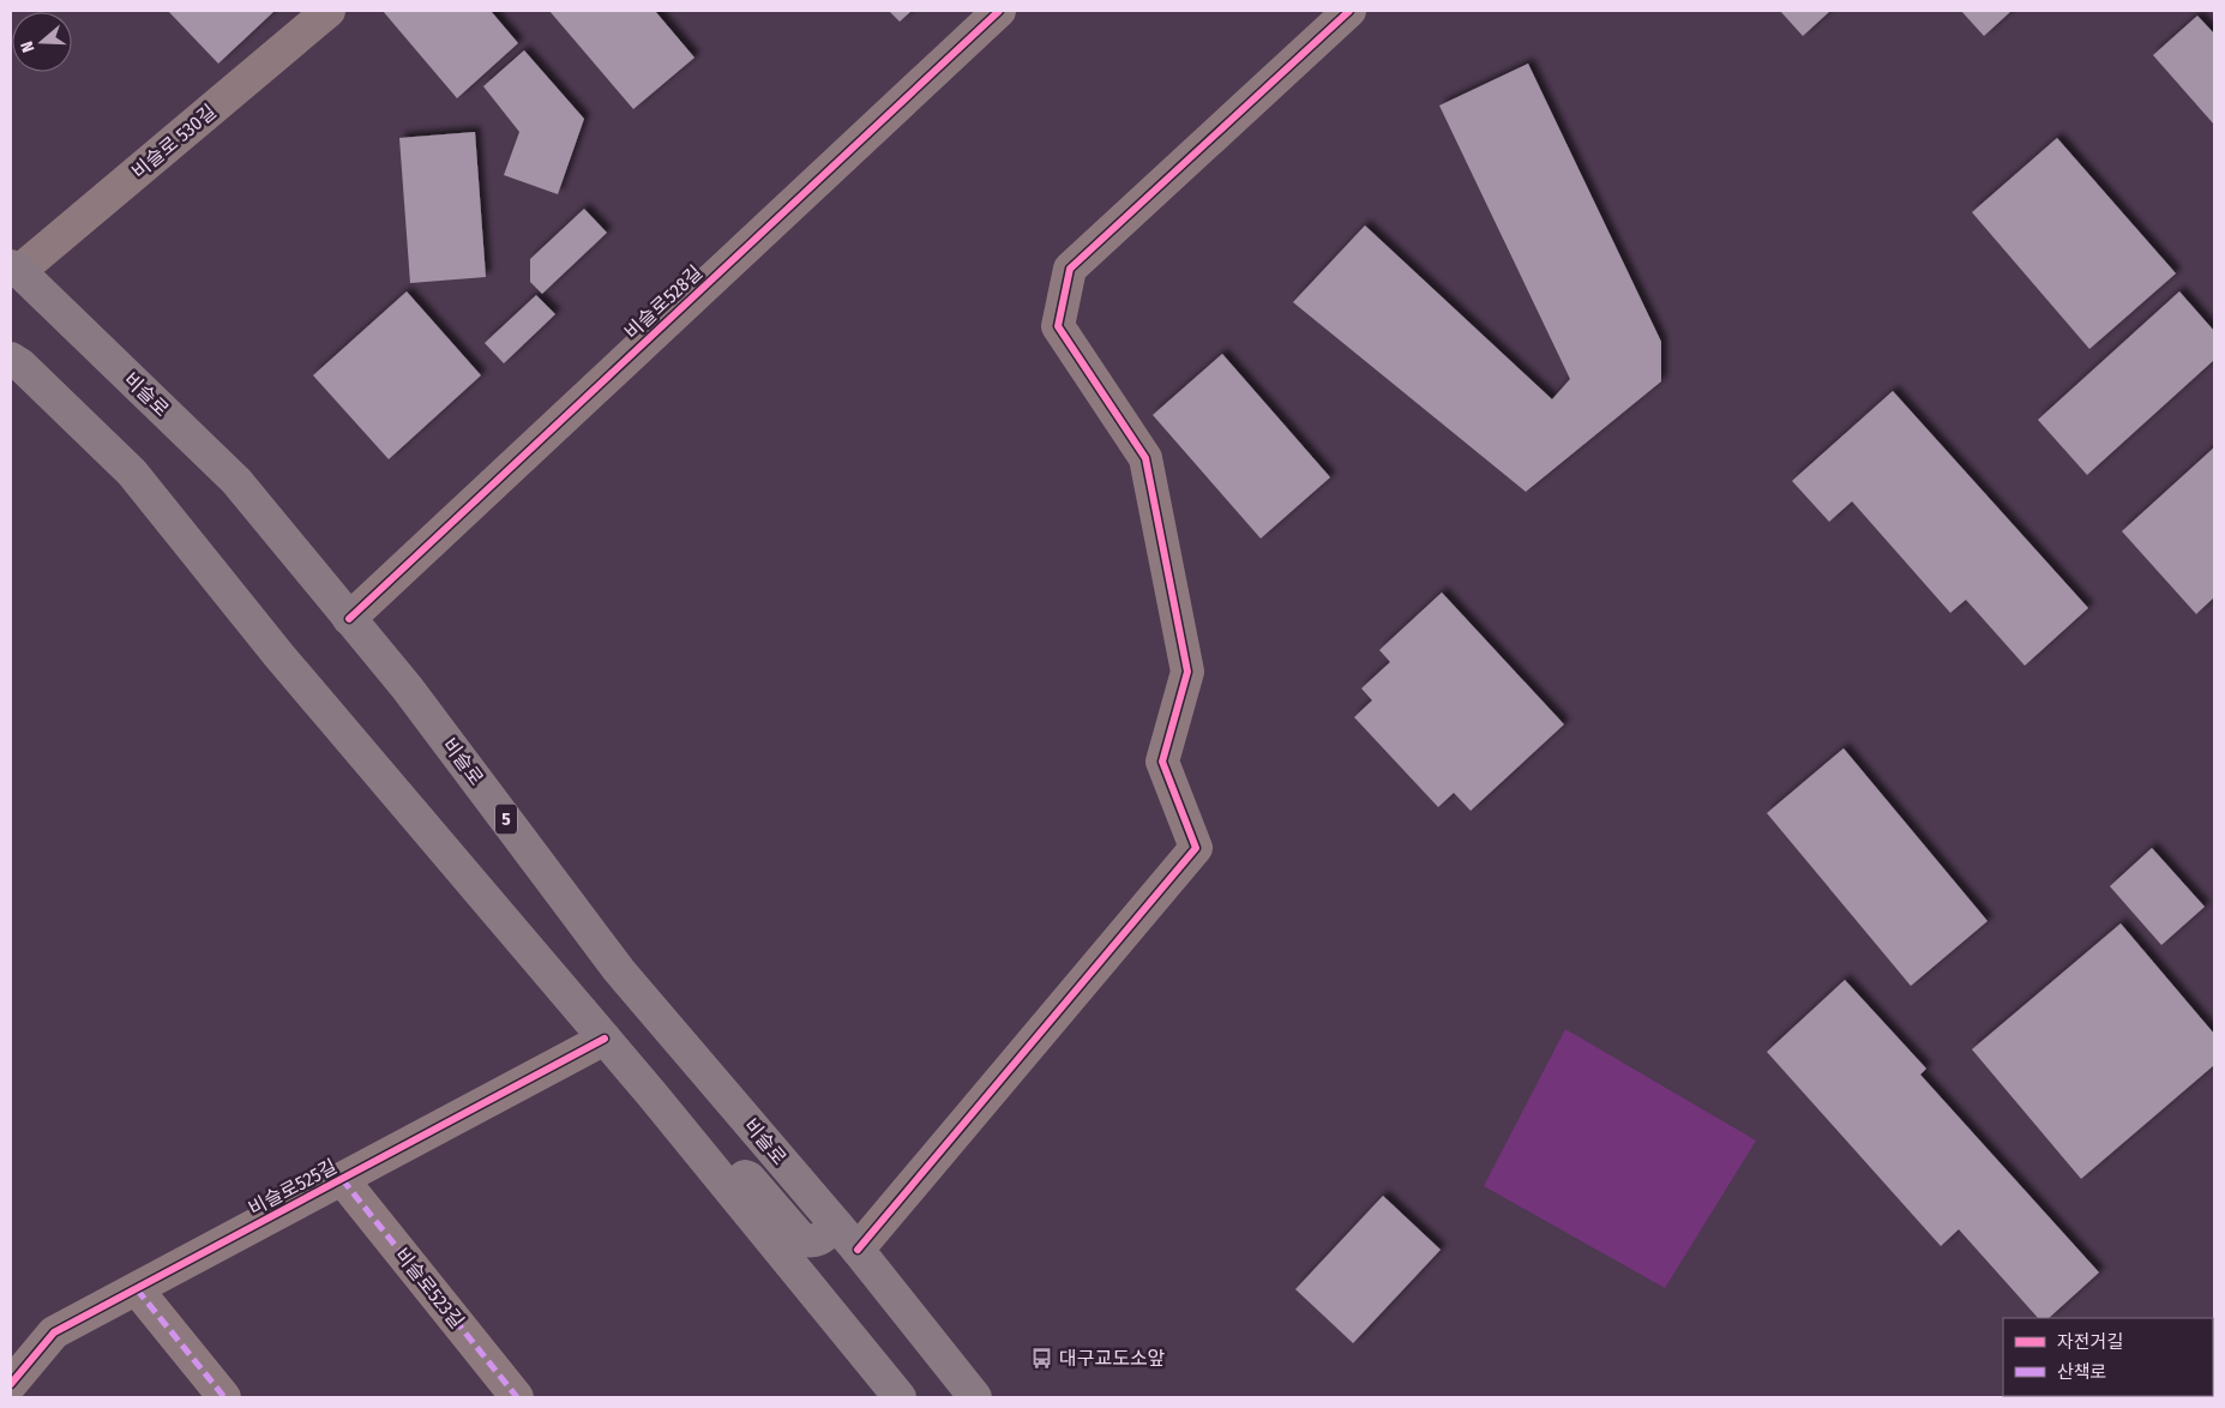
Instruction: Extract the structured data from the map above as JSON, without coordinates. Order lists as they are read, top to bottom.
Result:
{
  "streets": {
    "main road": ["비슬로", "5"],
    "street": [
      "비슬로 530길",
      "비슬로528길",
      "비슬로525길",
      "비슬로523길"
    ]
  },
  "crossings": [
    ["비슬로 530길", "비슬로"],
    ["비슬로528길", "비슬로"],
    ["비슬로525길", "비슬로523길"]
  ],
  "places": {
    "bus stop": ["대구교도소앞"]
  },
  "legend": ["자전거길", "산책로"],
  "north": "left"
}
